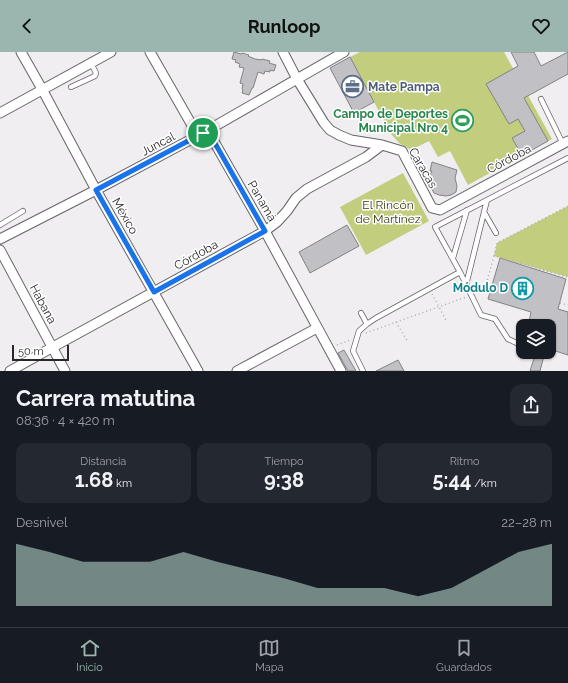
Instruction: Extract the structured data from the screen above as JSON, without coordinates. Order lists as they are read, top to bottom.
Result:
{
  "streets": {
    "street": [
      "Juncal",
      "Córdoba",
      "Caracas",
      "Panamá",
      "México",
      "Habana"
    ]
  },
  "crossings": [
    ["Juncal", "Caracas"],
    ["Juncal", "Panamá"],
    ["Juncal", "México"],
    ["Córdoba", "Caracas"],
    ["Córdoba", "Panamá"],
    ["Córdoba", "México"],
    ["Córdoba", "Habana"]
  ],
  "parks": ["El Rincón de Martínez"],
  "places": {
    "office": ["Mate Pampa"],
    "sports": ["Campo de Deportes Municipal Nro 4"],
    "building": ["Módulo D"]
  },
  "scale_bar": "50 m",
  "page": {
    "header": "Runloop",
    "scale": "50 m",
    "heading": ["Carrera matutina", "08:36 · 4 × 420 m"],
    "stats": [
      ["Distancia", "1.68 km"],
      ["Tiempo", "9:38"],
      ["Ritmo", "5:44 /km"]
    ],
    "chart": ["Desnivel", "22–28 m"],
    "tabs": ["Inicio", "Mapa", "Guardados"]
  }
}
